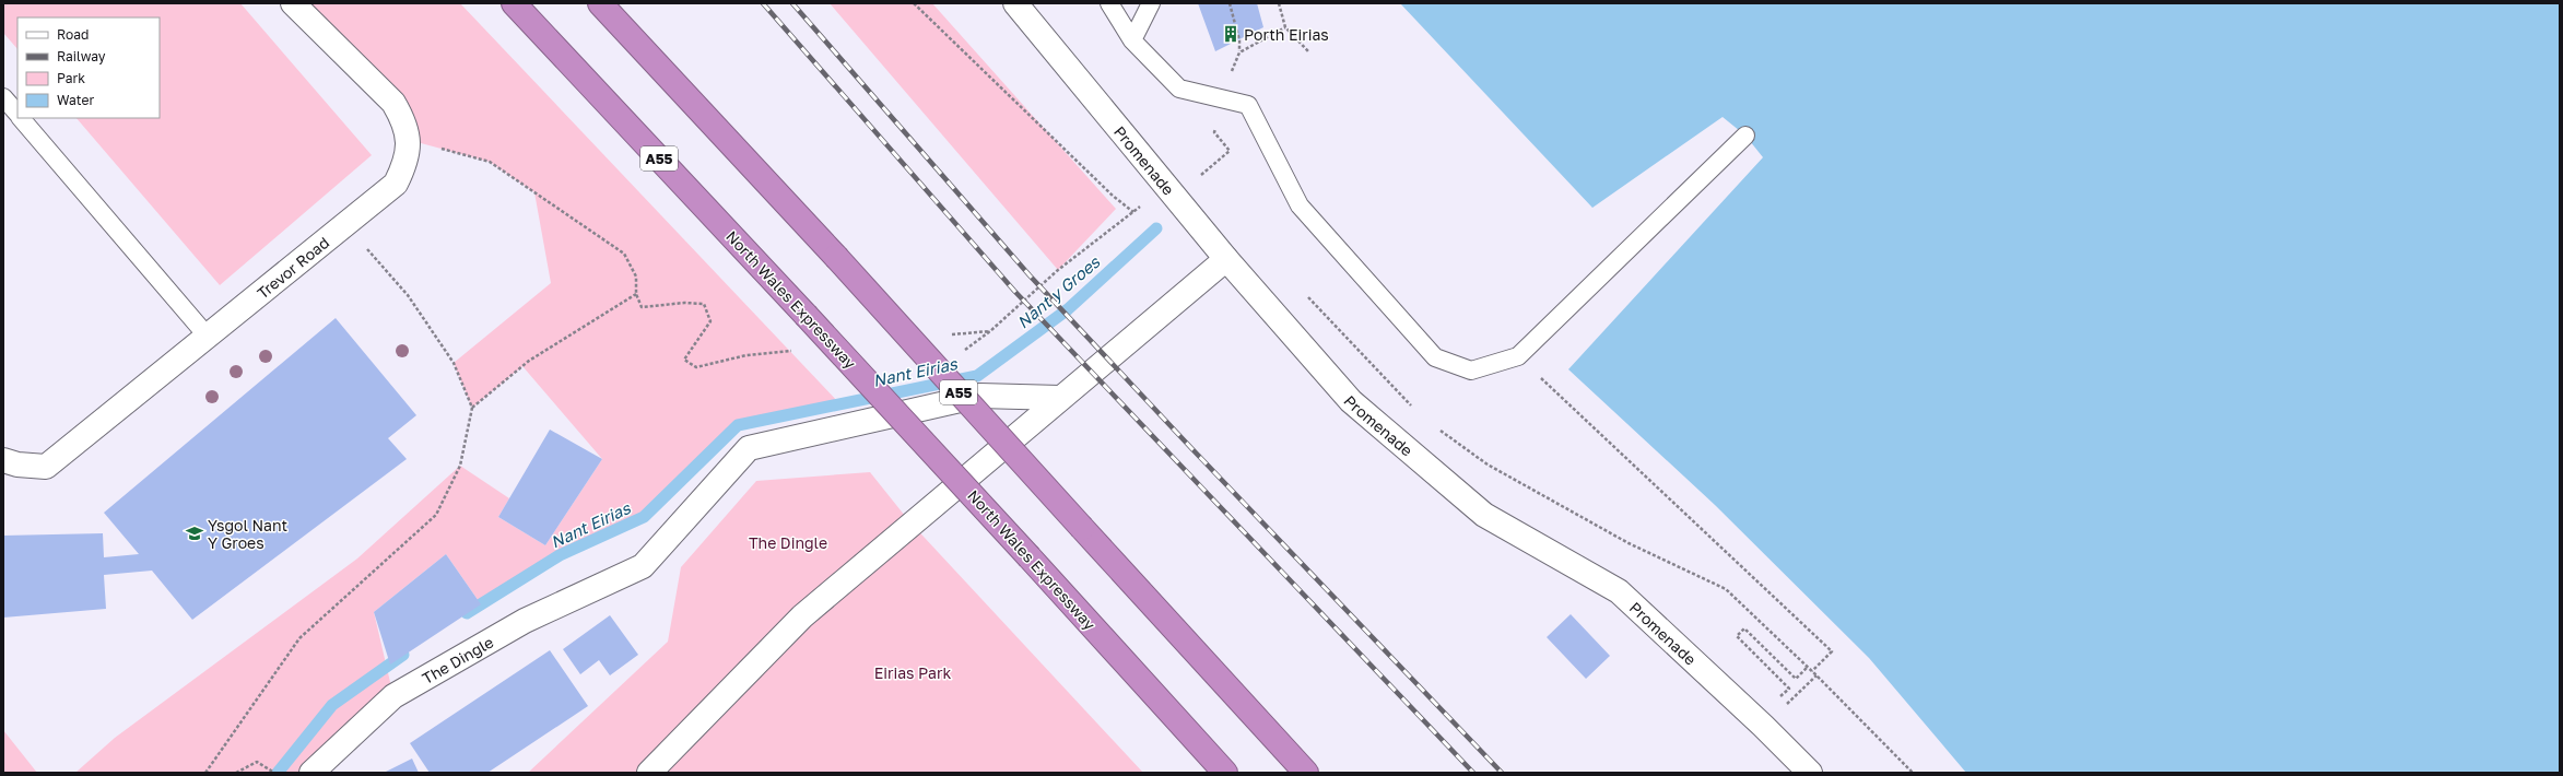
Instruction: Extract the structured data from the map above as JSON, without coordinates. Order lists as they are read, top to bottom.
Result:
{
  "streets": {
    "highway": ["A55", "North Wales Expressway"],
    "street": ["Promenade", "Trevor Road", "The Dingle"]
  },
  "water": ["Nant y Groes", "Nant Eirias"],
  "parks": ["The Dingle", "Eirias Park"],
  "places": {
    "building": ["Porth Eirias"],
    "school or university": ["Ysgol Nant Y Groes"]
  },
  "legend": [
    "Road",
    "Railway",
    "Park",
    "Water"
  ]
}
